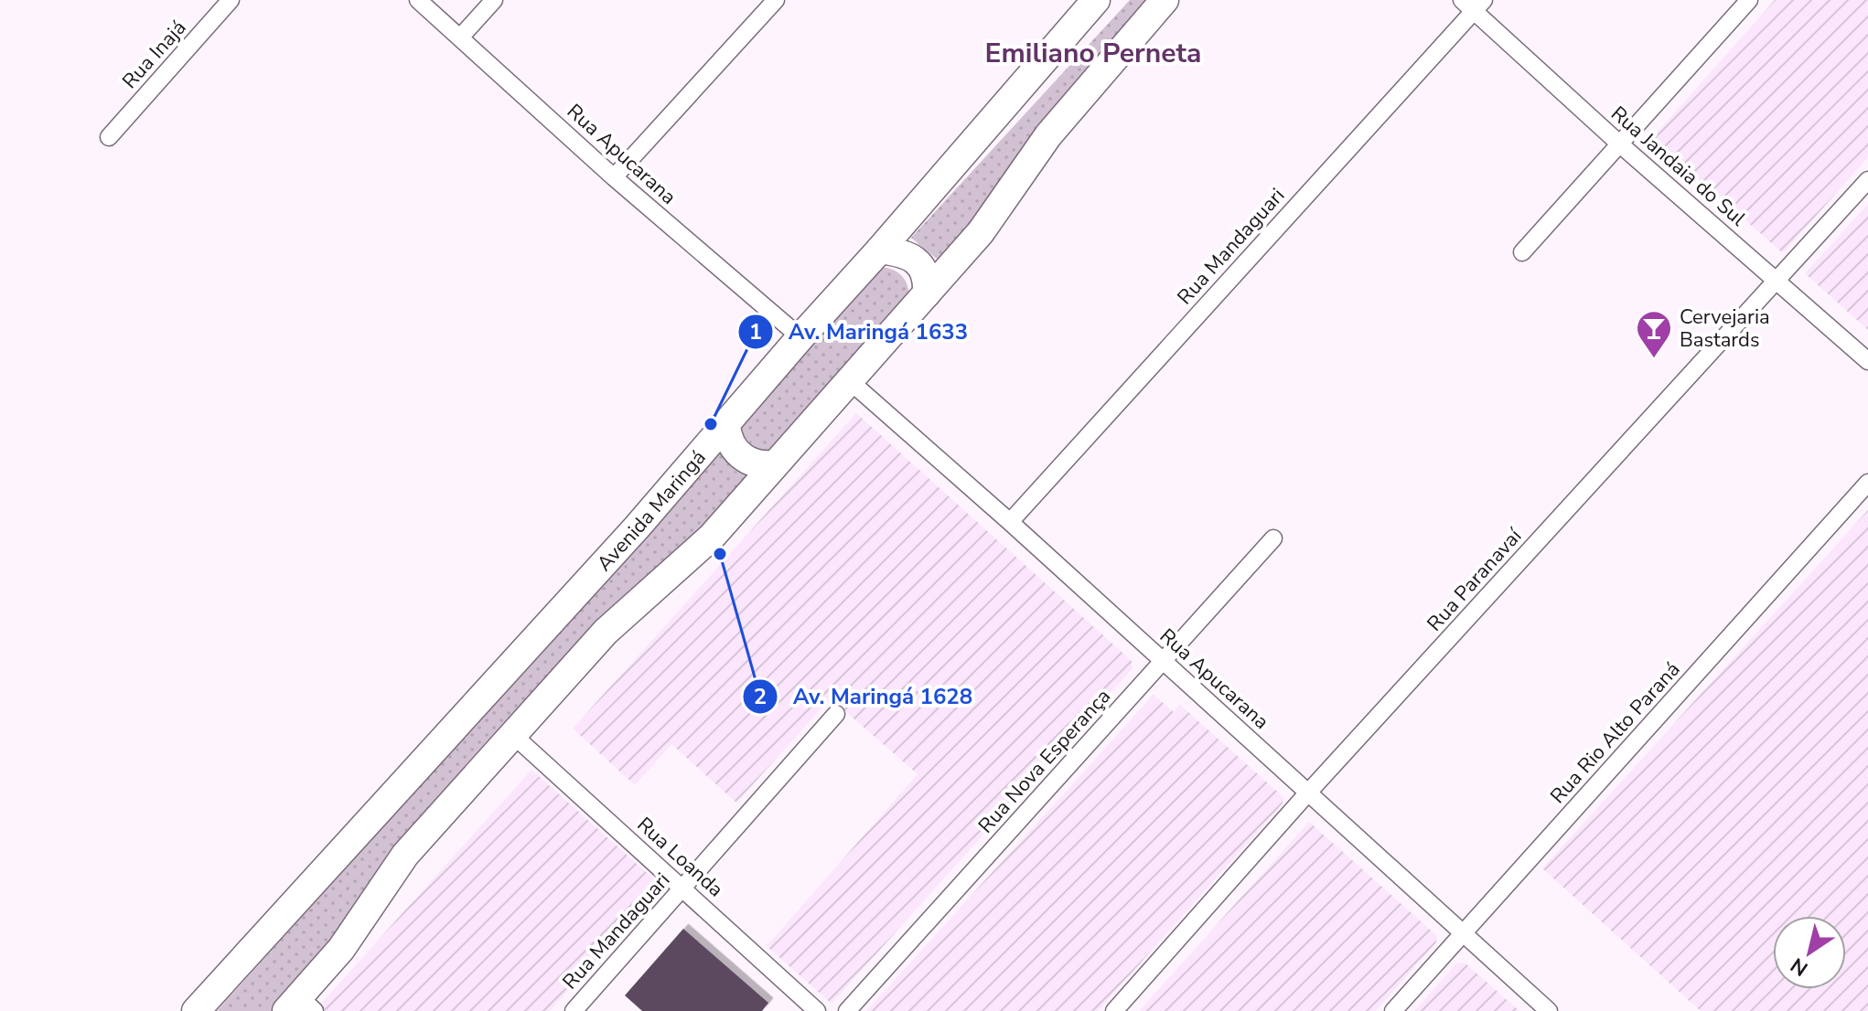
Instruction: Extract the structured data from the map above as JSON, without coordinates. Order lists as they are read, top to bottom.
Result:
{
  "streets": {
    "main road": ["Avenida Maringá"],
    "street": [
      "Rua Inajá",
      "Rua Apucarana",
      "Rua Jandaia do Sul",
      "Rua Mandaguari",
      "Rua Paranavaí",
      "Rua Rio Alto Paraná",
      "Rua Nova Esperança",
      "Rua Loanda"
    ]
  },
  "crossings": [
    ["Rua Apucarana", "Rua Mandaguari"],
    ["Rua Apucarana", "Avenida Maringá"],
    ["Rua Apucarana", "Rua Paranavaí"],
    ["Rua Apucarana", "Rua Rio Alto Paraná"],
    ["Rua Apucarana", "Rua Nova Esperança"],
    ["Rua Jandaia do Sul", "Rua Mandaguari"],
    ["Rua Jandaia do Sul", "Rua Paranavaí"],
    ["Rua Mandaguari", "Rua Loanda"]
  ],
  "districts": ["Emiliano Perneta"],
  "places": {
    "bar": ["Cervejaria Bastards"],
    "other": ["Av. Maringá 1633", "Av. Maringá 1628"]
  },
  "north": "bottom left"
}
